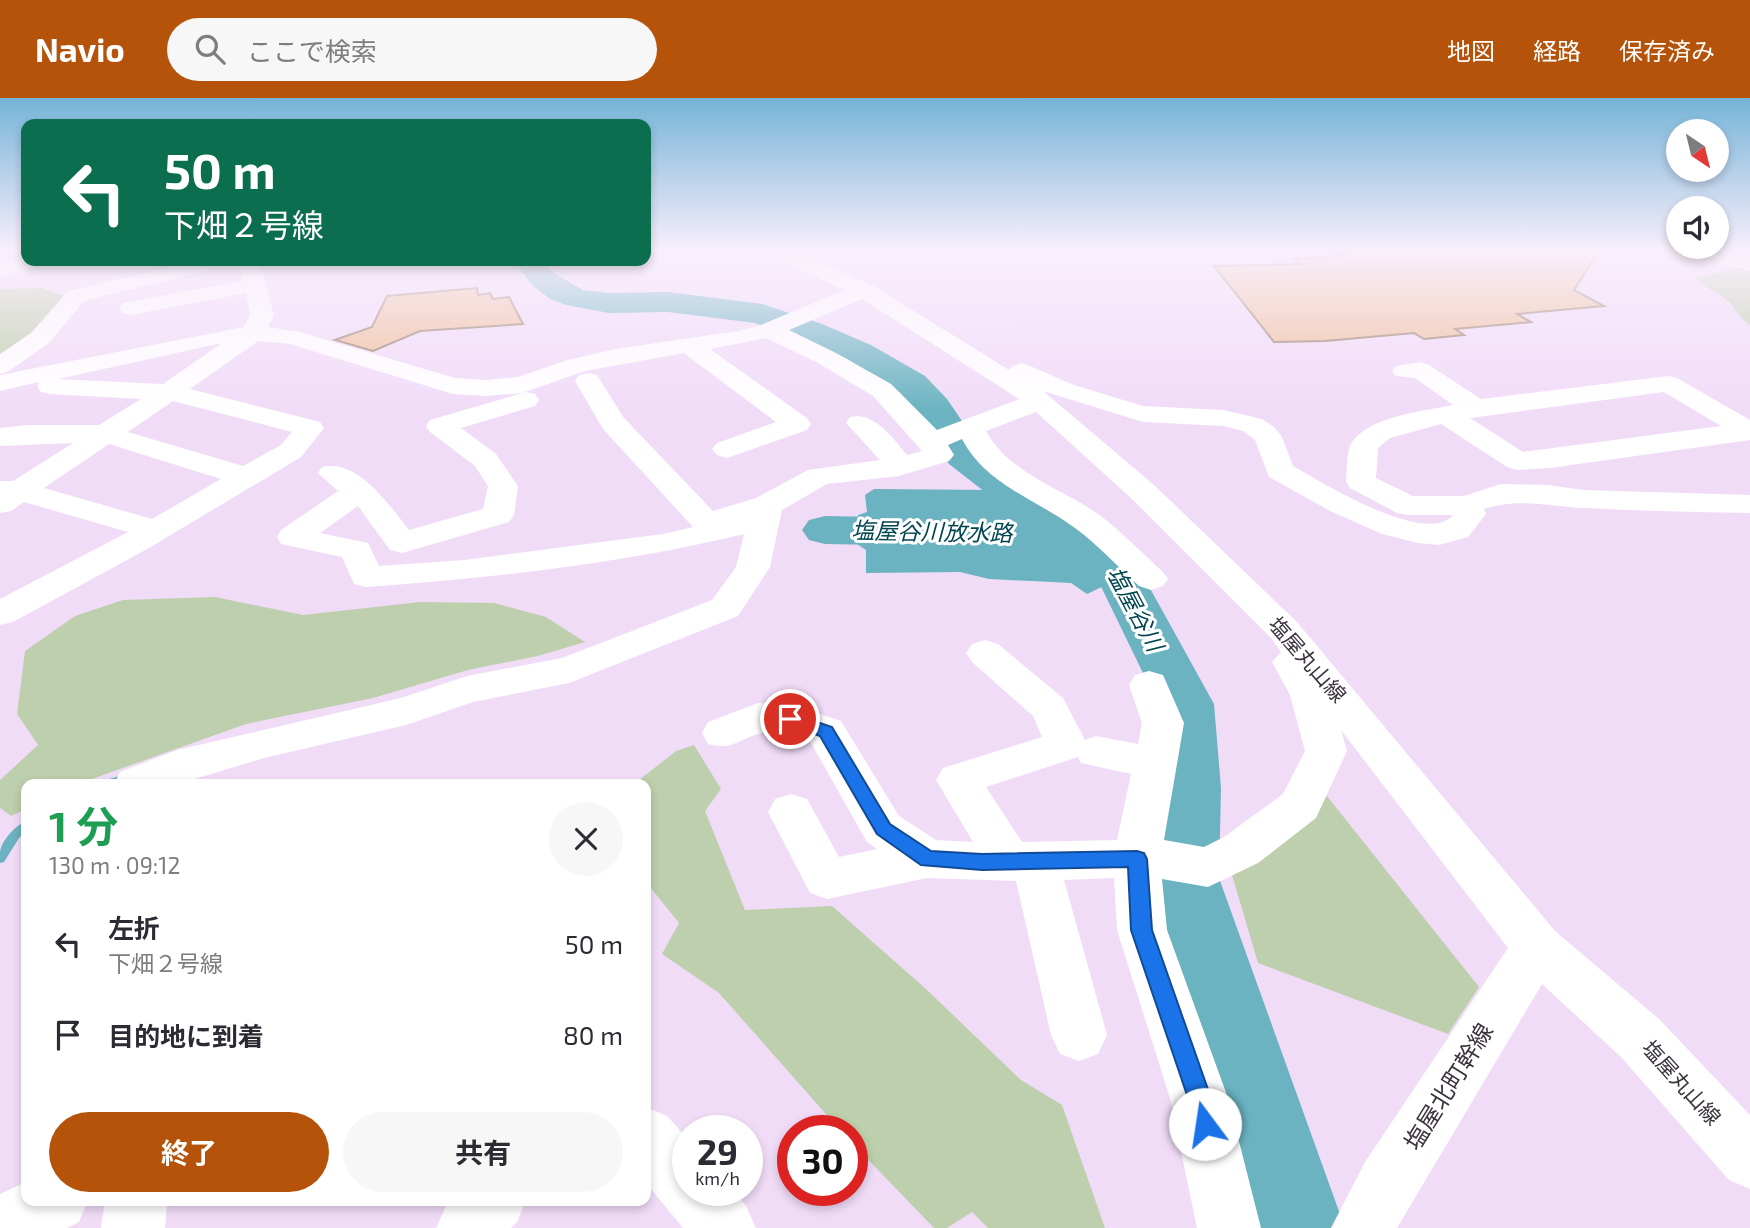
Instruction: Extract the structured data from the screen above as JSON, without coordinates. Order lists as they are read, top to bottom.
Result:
{
  "streets": {
    "street": ["塩屋丸山線", "塩屋北町幹線"]
  },
  "crossings": [
    ["塩屋丸山線", "塩屋北町幹線"]
  ],
  "water": ["塩屋谷川放水路", "塩屋谷川"],
  "north": "bottom right",
  "page": {
    "header": "Navio",
    "search": "ここで検索",
    "nav": ["地図", "経路", "保存済み"],
    "turn": ["50 m", "下畑２号線"],
    "heading": ["1 分", "130 m · 09:12"],
    "list": [
      {
        "name": "左折",
        "note": "下畑２号線",
        "value": "50 m"
      },
      {
        "name": "目的地に到着",
        "value": "80 m"
      }
    ],
    "buttons": ["終了", "共有"],
    "speed": "29 km/h",
    "limit": "30"
  }
}
